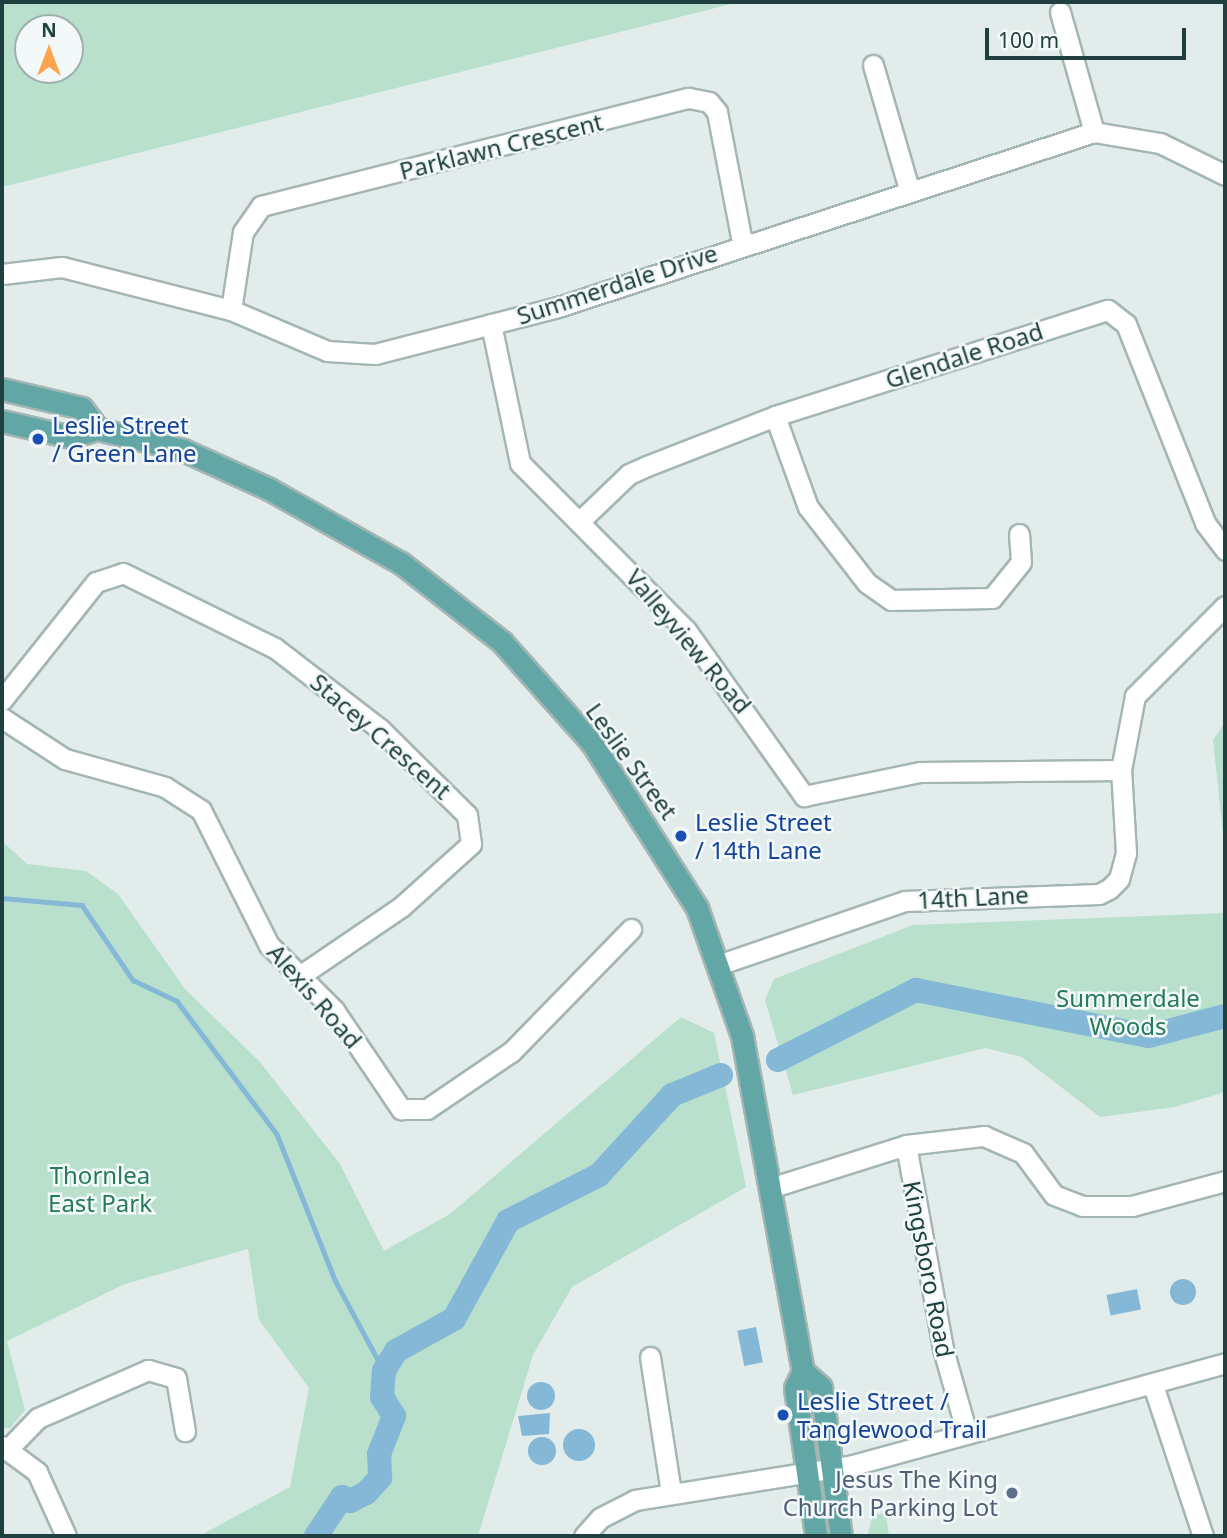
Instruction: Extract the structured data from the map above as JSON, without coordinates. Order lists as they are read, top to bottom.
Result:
{
  "streets": {
    "main road": ["Leslie Street"],
    "street": [
      "Parklawn Crescent",
      "Summerdale Drive",
      "Glendale Road",
      "Valleyview Road",
      "Stacey Crescent",
      "14th Lane",
      "Alexis Road",
      "Kingsboro Road"
    ]
  },
  "crossings": [
    ["Parklawn Crescent", "Summerdale Drive"],
    ["Summerdale Drive", "Valleyview Road"],
    ["Glendale Road", "Valleyview Road"],
    ["Valleyview Road", "14th Lane"],
    ["Stacey Crescent", "Alexis Road"],
    ["Leslie Street", "14th Lane"]
  ],
  "parks": ["Summerdale Woods", "Thornlea East Park"],
  "places": [
    "Leslie Street / Green Lane",
    "Leslie Street / 14th Lane",
    "Leslie Street / Tanglewood Trail",
    "Jesus The King Church Parking Lot"
  ],
  "scale_bar": "100 m",
  "north": "top"
}
